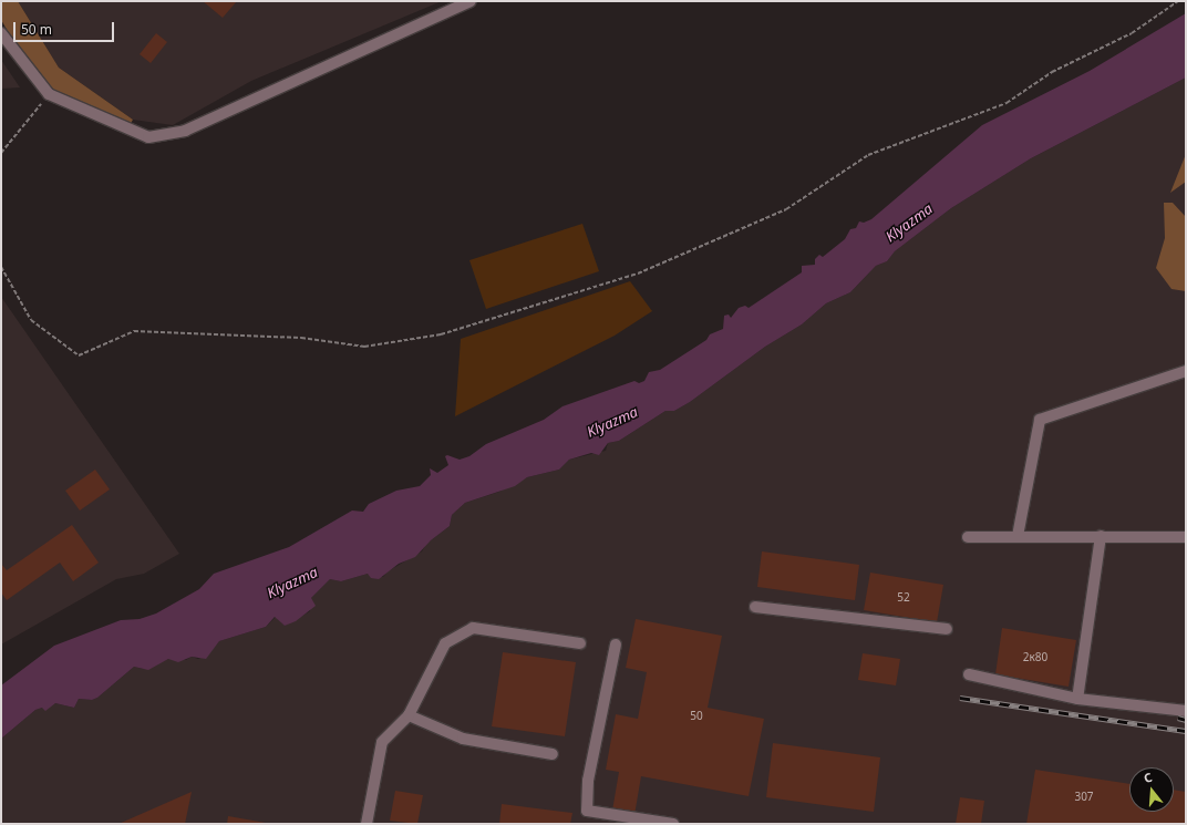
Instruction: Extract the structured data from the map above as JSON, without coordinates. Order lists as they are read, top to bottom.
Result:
{
  "water": ["Klyazma"],
  "house_numbers": [
    "52",
    "2к80",
    "50",
    "307"
  ],
  "scale_bar": "50 m",
  "north": "top"
}
